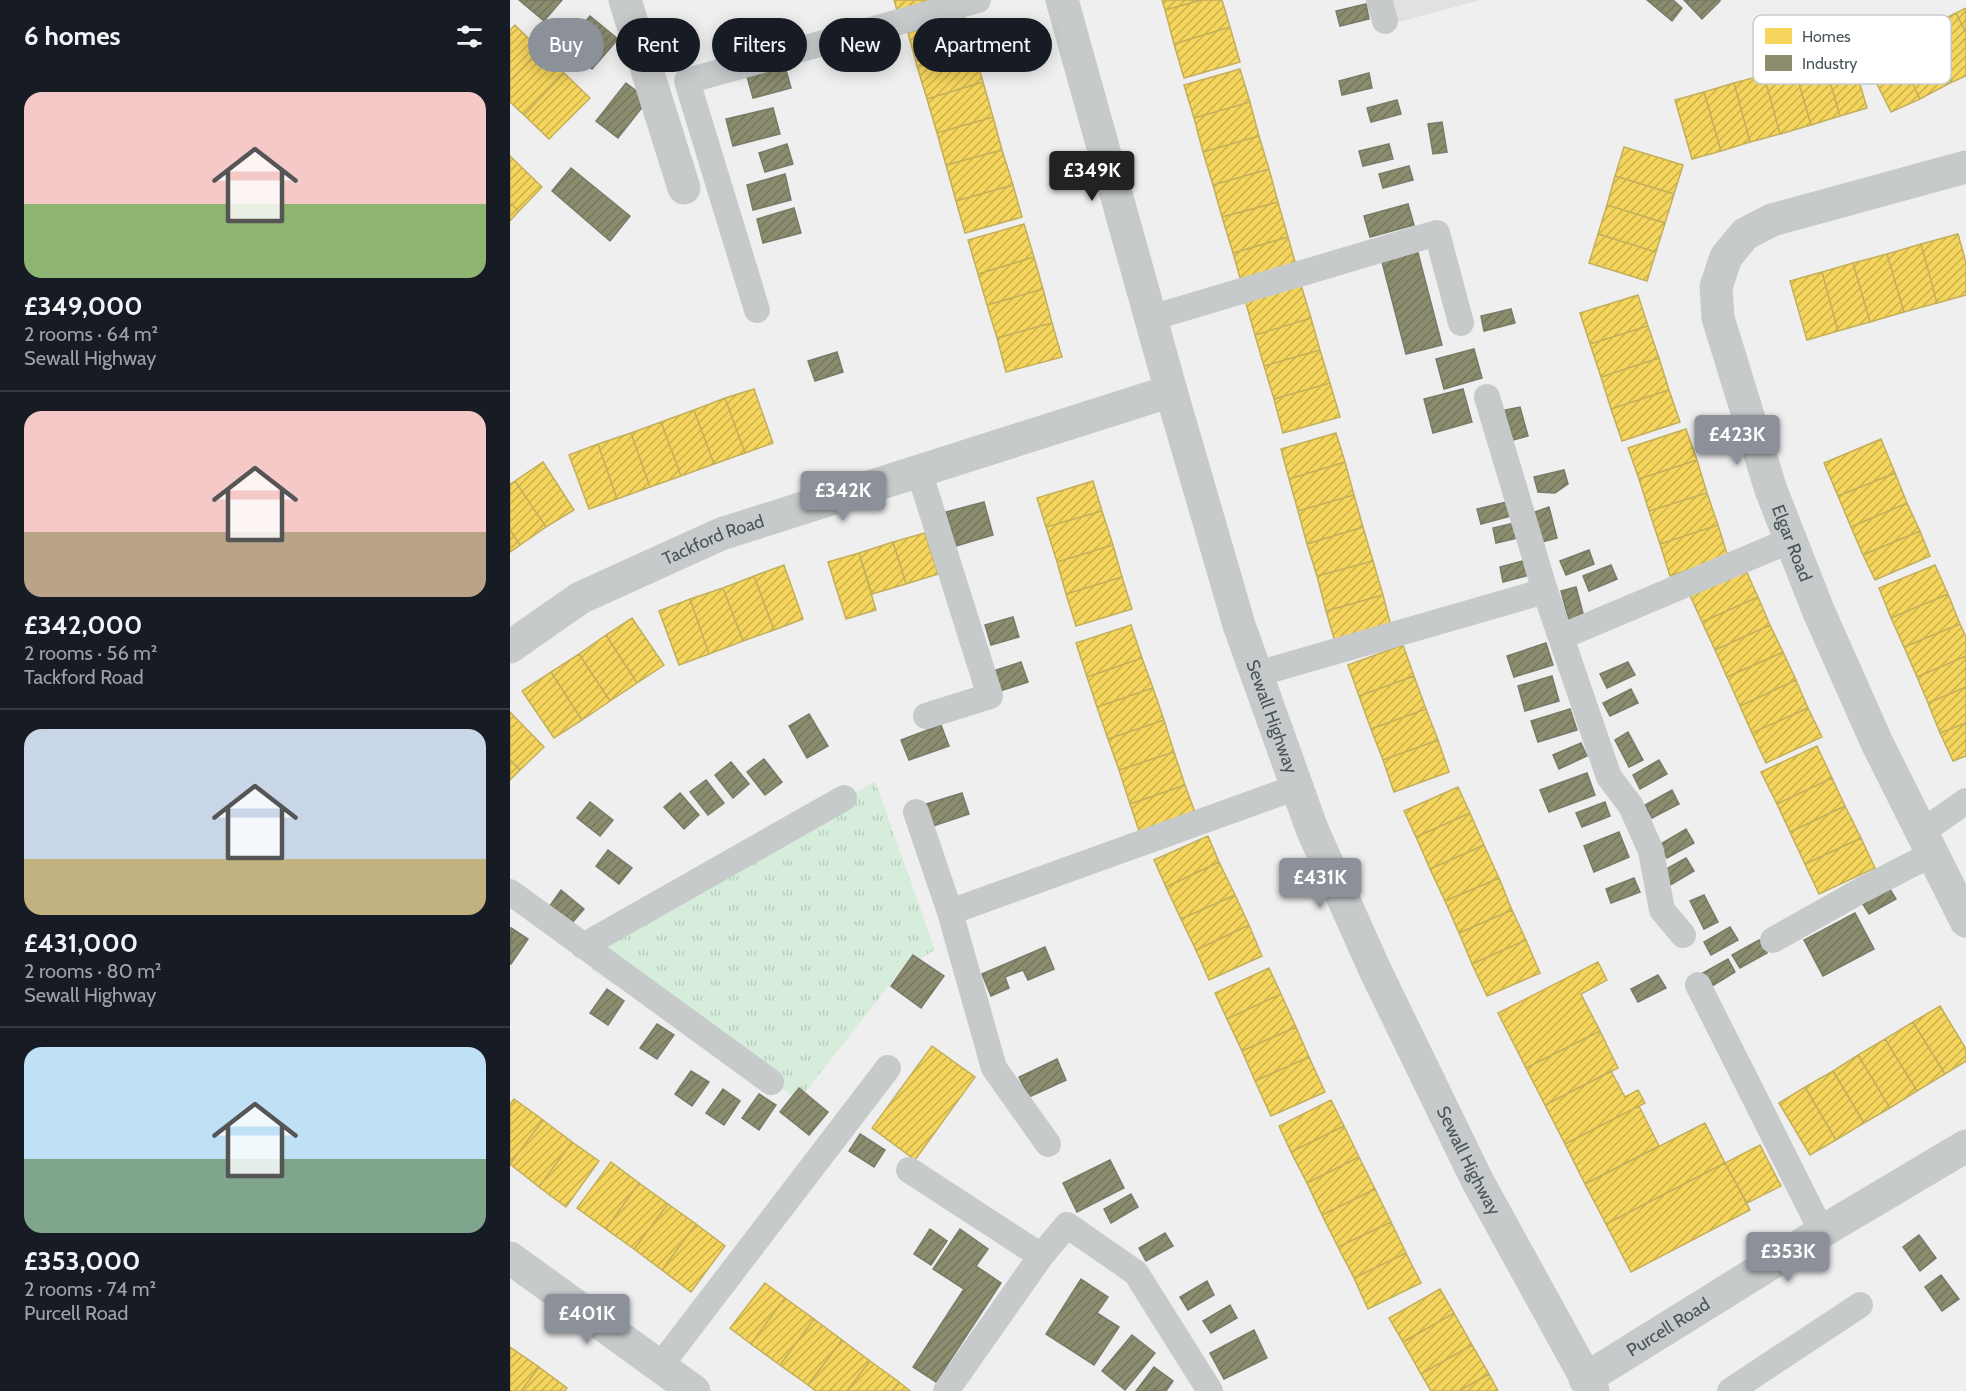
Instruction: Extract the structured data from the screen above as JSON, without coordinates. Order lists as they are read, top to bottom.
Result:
{
  "streets": {
    "street": [
      "Tackford Road",
      "Elgar Road",
      "Sewall Highway",
      "Purcell Road"
    ]
  },
  "crossings": [
    ["Tackford Road", "Sewall Highway"],
    ["Sewall Highway", "Purcell Road"]
  ],
  "legend": ["Homes", "Industry"],
  "page": {
    "heading": "6 homes",
    "chip": [
      "Buy",
      "Rent",
      "Filters",
      "New",
      "Apartment"
    ],
    "list": [
      {
        "name": "£349,000",
        "note": "2 rooms · 64 m² · Sewall Highway"
      },
      {
        "name": "£342,000",
        "note": "2 rooms · 56 m² · Tackford Road"
      },
      {
        "name": "£431,000",
        "note": "2 rooms · 80 m² · Sewall Highway"
      },
      {
        "name": "£353,000",
        "note": "2 rooms · 74 m² · Purcell Road"
      }
    ],
    "price": [
      "£349K",
      "£423K",
      "£342K",
      "£431K",
      "£353K",
      "£401K"
    ]
  }
}
